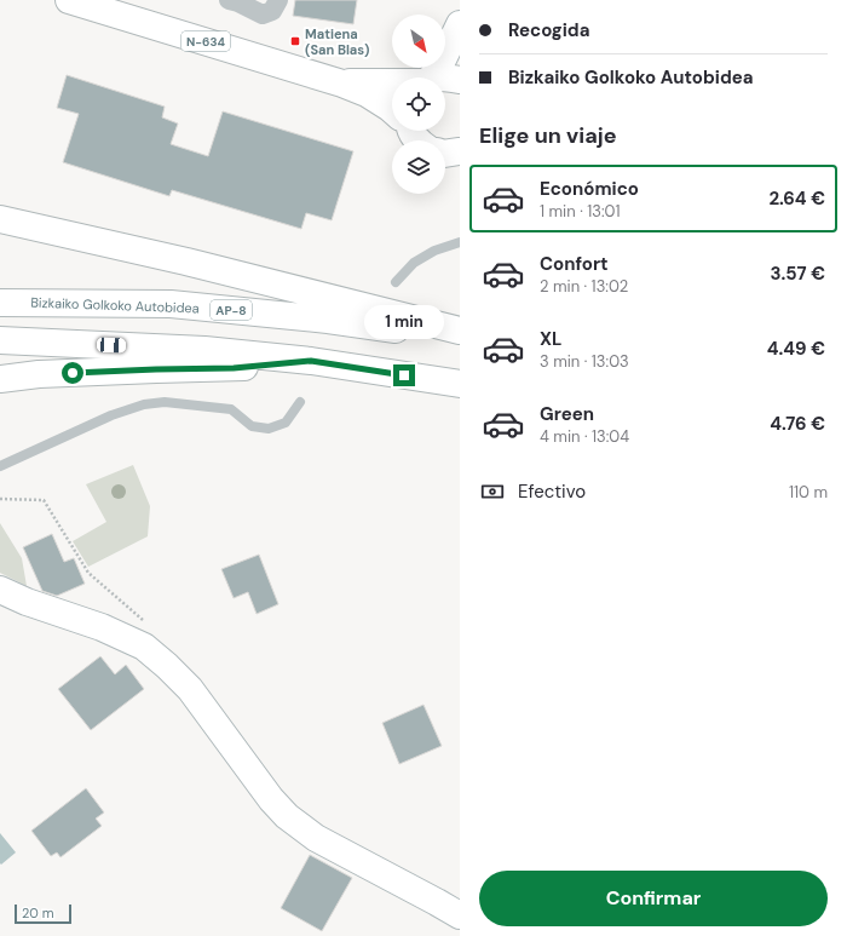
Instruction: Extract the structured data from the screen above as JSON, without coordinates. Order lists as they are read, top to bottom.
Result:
{
  "streets": {
    "main road": ["N-634", "Bizkaiko Golkoko Autobidea", "AP-8"]
  },
  "places": {
    "transit": ["Matiena (San Blas)"]
  },
  "scale_bar": "20 m",
  "north": "bottom right",
  "page": {
    "banner": ["Recogida", "Bizkaiko Golkoko Autobidea"],
    "heading": "Elige un viaje",
    "list": [
      {
        "name": "Económico",
        "note": "1 min · 13:01",
        "value": "2.64 €"
      },
      {
        "name": "Confort",
        "note": "2 min · 13:02",
        "value": "3.57 €"
      },
      {
        "name": "XL",
        "note": "3 min · 13:03",
        "value": "4.49 €"
      },
      {
        "name": "Green",
        "note": "4 min · 13:04",
        "value": "4.76 €"
      }
    ],
    "bubble": "1 min",
    "pay": ["Efectivo", "110 m"],
    "buttons": "Confirmar",
    "scale": "20 m"
  }
}
